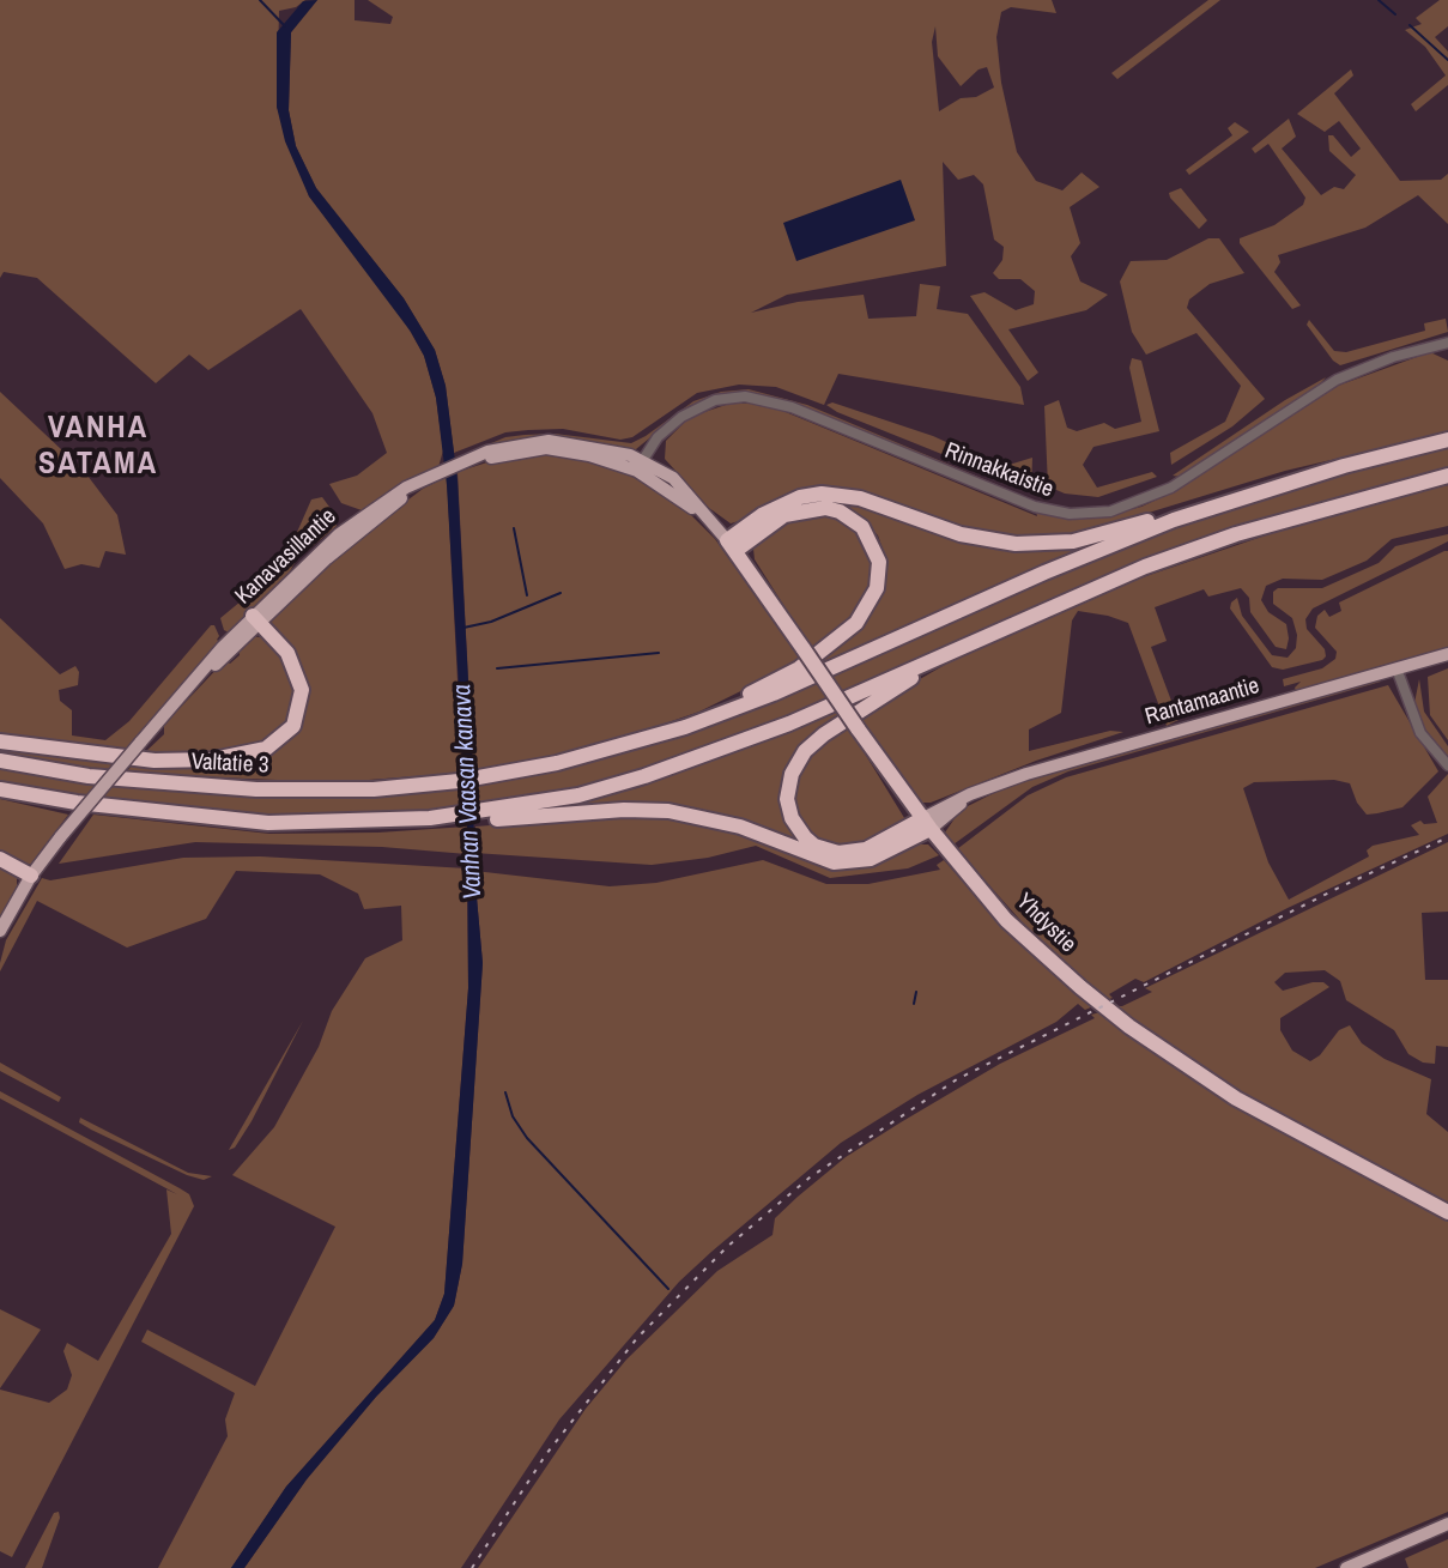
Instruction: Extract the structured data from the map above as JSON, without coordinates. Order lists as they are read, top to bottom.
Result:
{
  "streets": {
    "highway": ["Valtatie 3", "Yhdystie"],
    "main road": ["Kanavasillantie", "Rantamaantie"],
    "street": ["Rinnakkaistie"]
  },
  "crossings": [
    ["Rinnakkaistie", "Kanavasillantie"],
    ["Kanavasillantie", "Yhdystie"],
    ["Rantamaantie", "Yhdystie"]
  ],
  "districts": ["VANHA SATAMA"],
  "water": ["Vanhan Vaasan kanava"]
}
